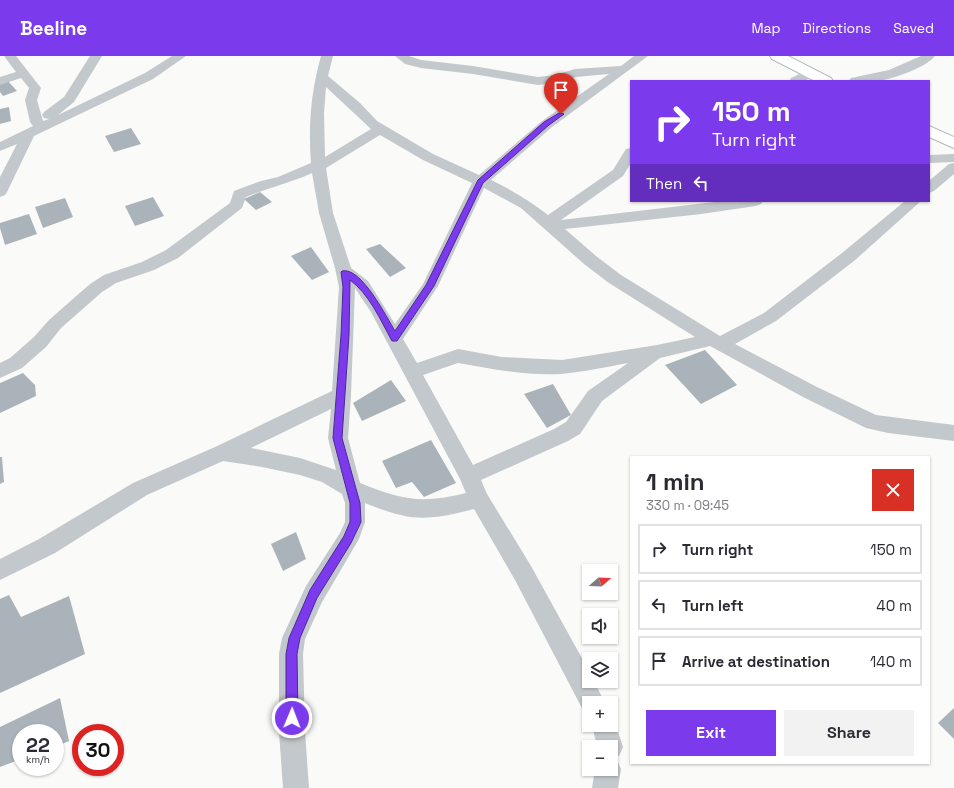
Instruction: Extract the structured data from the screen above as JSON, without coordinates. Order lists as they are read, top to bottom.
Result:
{
  "north": "right",
  "page": {
    "header": "Beeline",
    "nav": ["Map", "Directions", "Saved"],
    "turn": ["150 m", "Turn right"],
    "then": "Then",
    "heading": ["1 min", "330 m · 09:45"],
    "list": [
      {
        "name": "Turn right",
        "value": "150 m"
      },
      {
        "name": "Turn left",
        "value": "40 m"
      },
      {
        "name": "Arrive at destination",
        "value": "140 m"
      }
    ],
    "map_buttons": ["+", "−"],
    "buttons": ["Exit", "Share"],
    "speed": "22 km/h",
    "limit": "30"
  }
}
